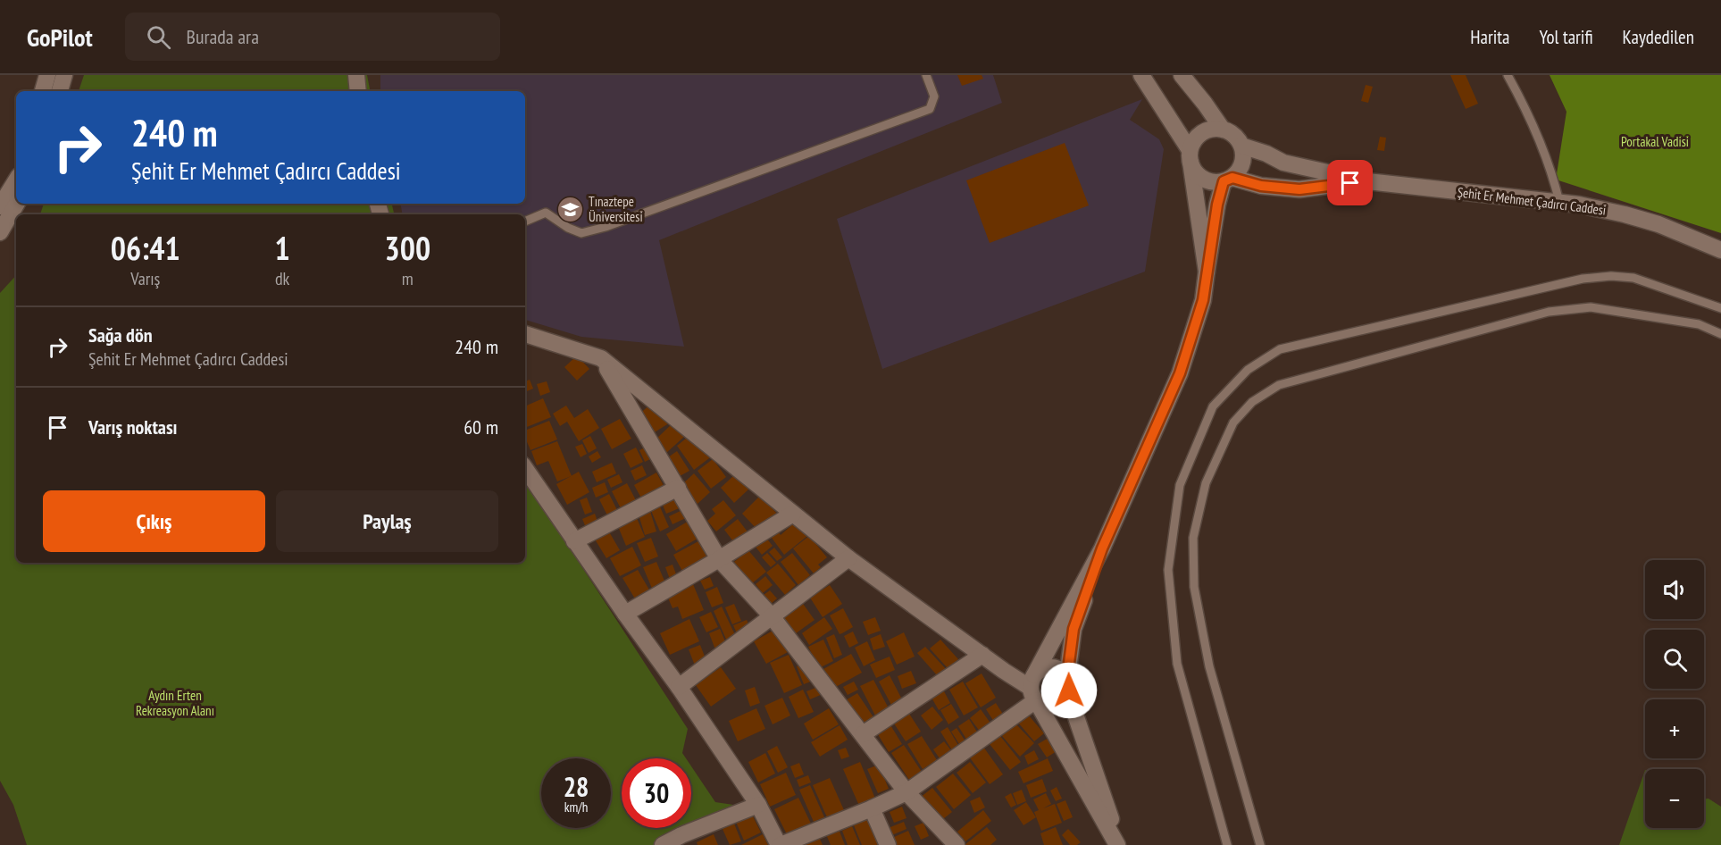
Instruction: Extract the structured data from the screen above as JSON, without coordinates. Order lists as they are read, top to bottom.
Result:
{
  "streets": {
    "street": ["Şehit Er Mehmet Çadırcı Caddesi"]
  },
  "parks": ["Portakal Vadisi", "Aydın Erten Rekreasyon Alanı"],
  "places": {
    "school or university": ["Tınaztepe Üniversitesi"]
  },
  "page": {
    "header": "GoPilot",
    "search": "Burada ara",
    "nav": ["Harita", "Yol tarifi", "Kaydedilen"],
    "turn": ["240 m", "Şehit Er Mehmet Çadırcı Caddesi"],
    "eta": [
      "06:41",
      "Varış",
      "1",
      "dk",
      "300",
      "m"
    ],
    "list": [
      {
        "name": "Sağa dön",
        "note": "Şehit Er Mehmet Çadırcı Caddesi",
        "value": "240 m"
      },
      {
        "name": "Varış noktası",
        "value": "60 m"
      }
    ],
    "buttons": ["Çıkış", "Paylaş"],
    "map_buttons": ["+", "−"],
    "speed": "28 km/h",
    "limit": "30"
  }
}
